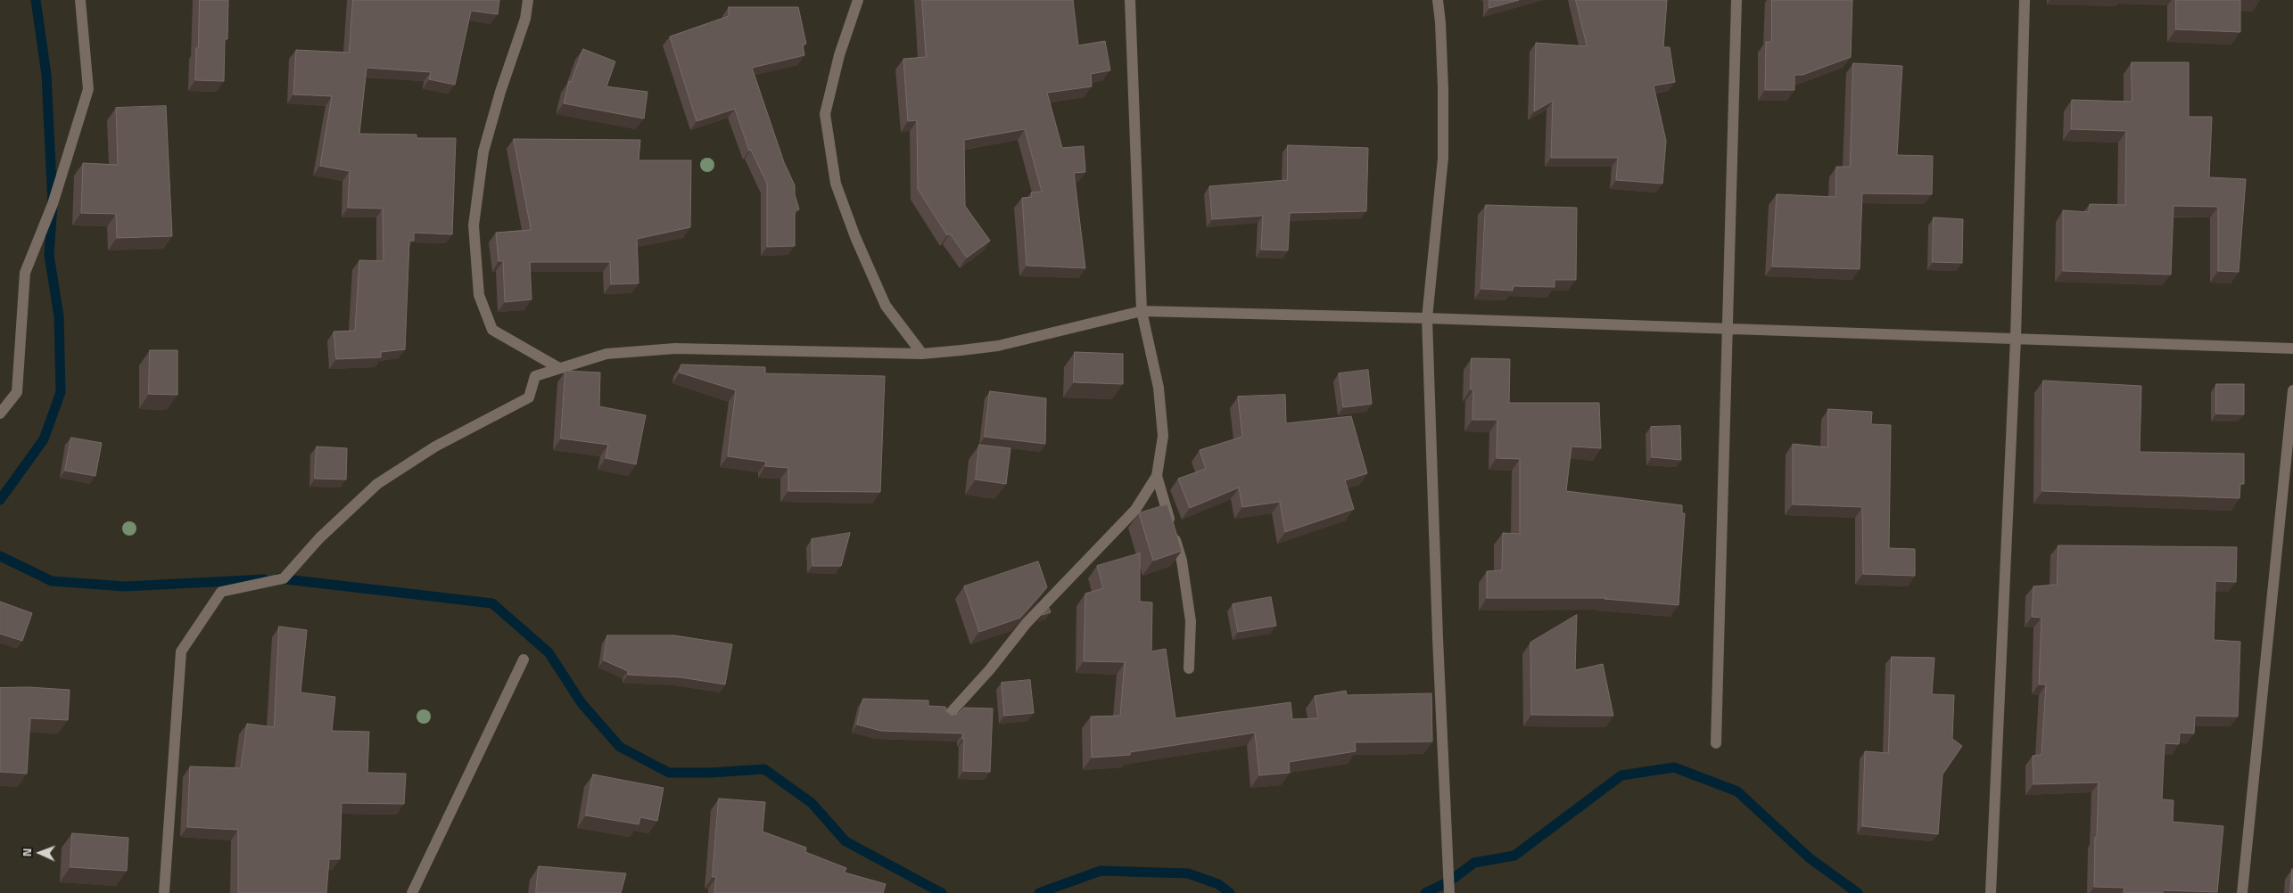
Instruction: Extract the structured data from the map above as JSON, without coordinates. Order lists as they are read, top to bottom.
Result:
{
  "north": "left"
}
